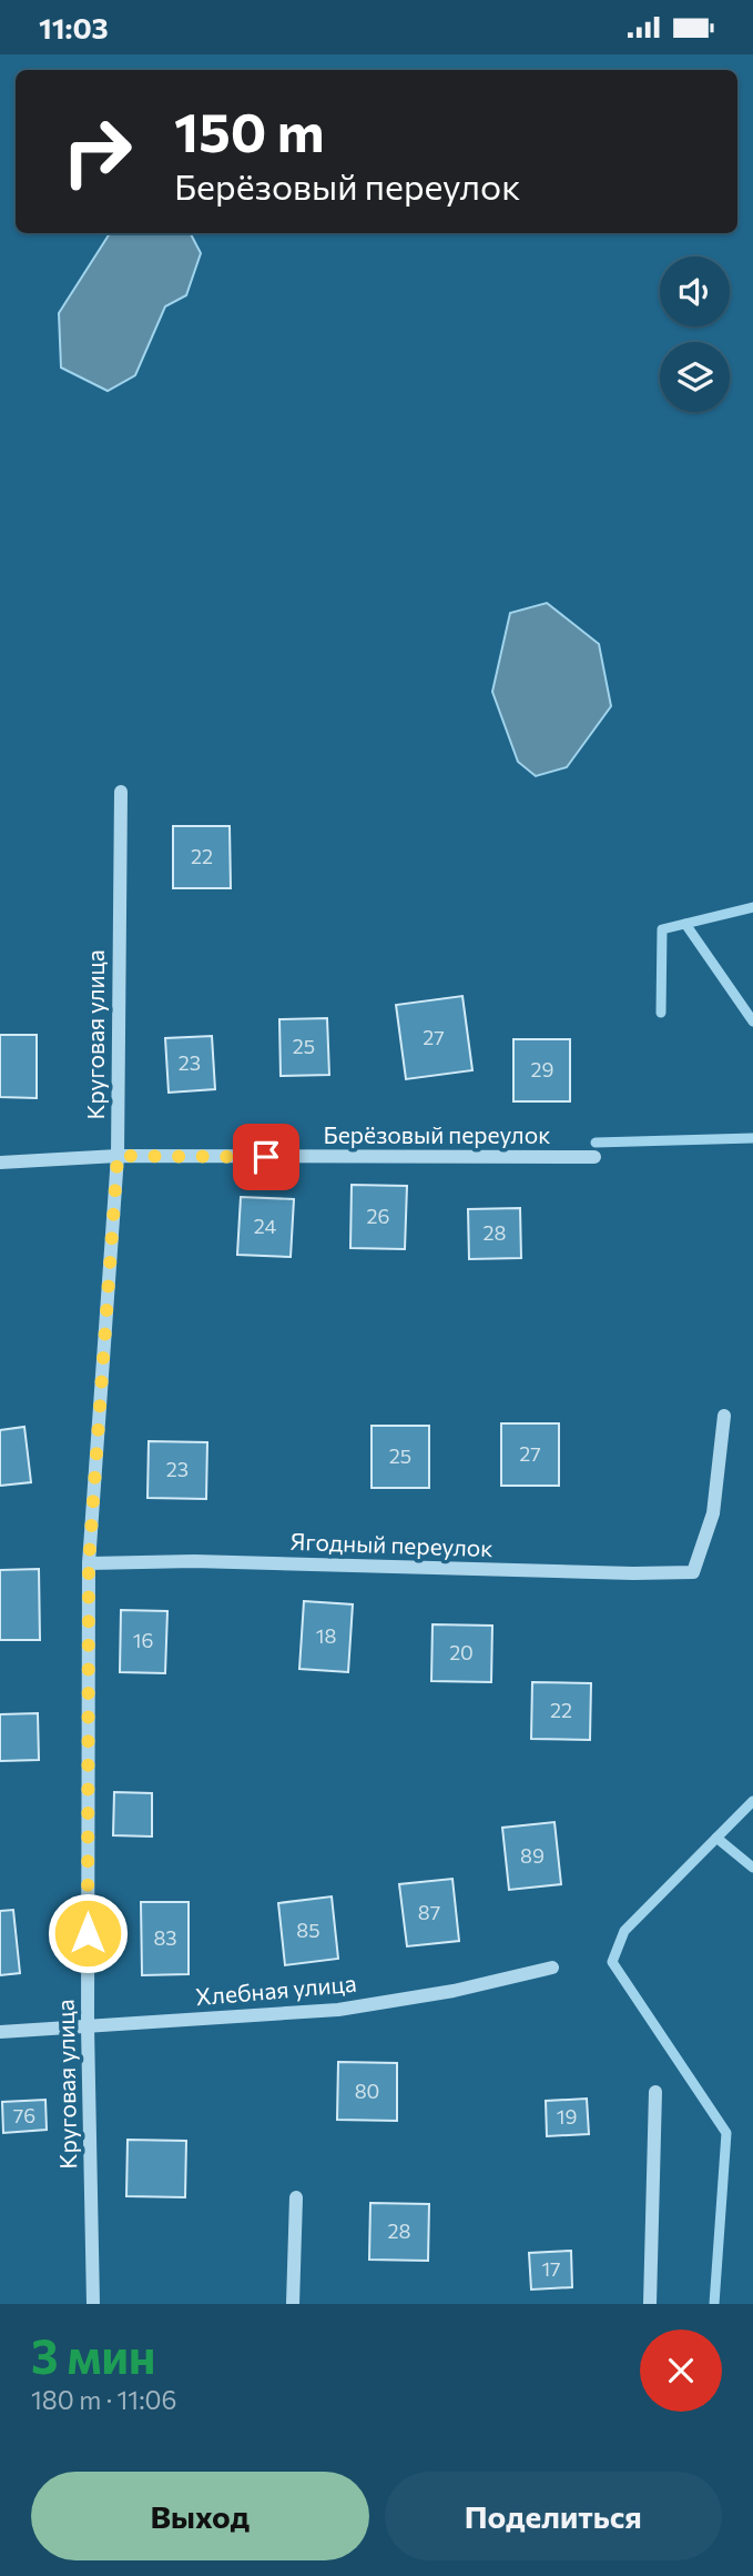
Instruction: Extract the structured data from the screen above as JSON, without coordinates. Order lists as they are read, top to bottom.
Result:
{
  "streets": {
    "street": [
      "Круговая улица",
      "Берёзовый переулок",
      "Ягодный переулок",
      "Хлебная улица"
    ]
  },
  "crossings": [
    ["Круговая улица", "Берёзовый переулок"],
    ["Круговая улица", "Ягодный переулок"],
    ["Круговая улица", "Хлебная улица"]
  ],
  "house_numbers": [
    "22",
    "27",
    "25",
    "23",
    "29",
    "26",
    "24",
    "28",
    "27",
    "25",
    "23",
    "18",
    "16",
    "20",
    "22",
    "89",
    "87",
    "85",
    "83",
    "80",
    "76",
    "19",
    "28",
    "17"
  ],
  "page": {
    "status": "11:03",
    "turn": ["150 m", "Берёзовый переулок"],
    "heading": ["3 мин", "180 m · 11:06"],
    "buttons": ["Выход", "Поделиться"]
  }
}
